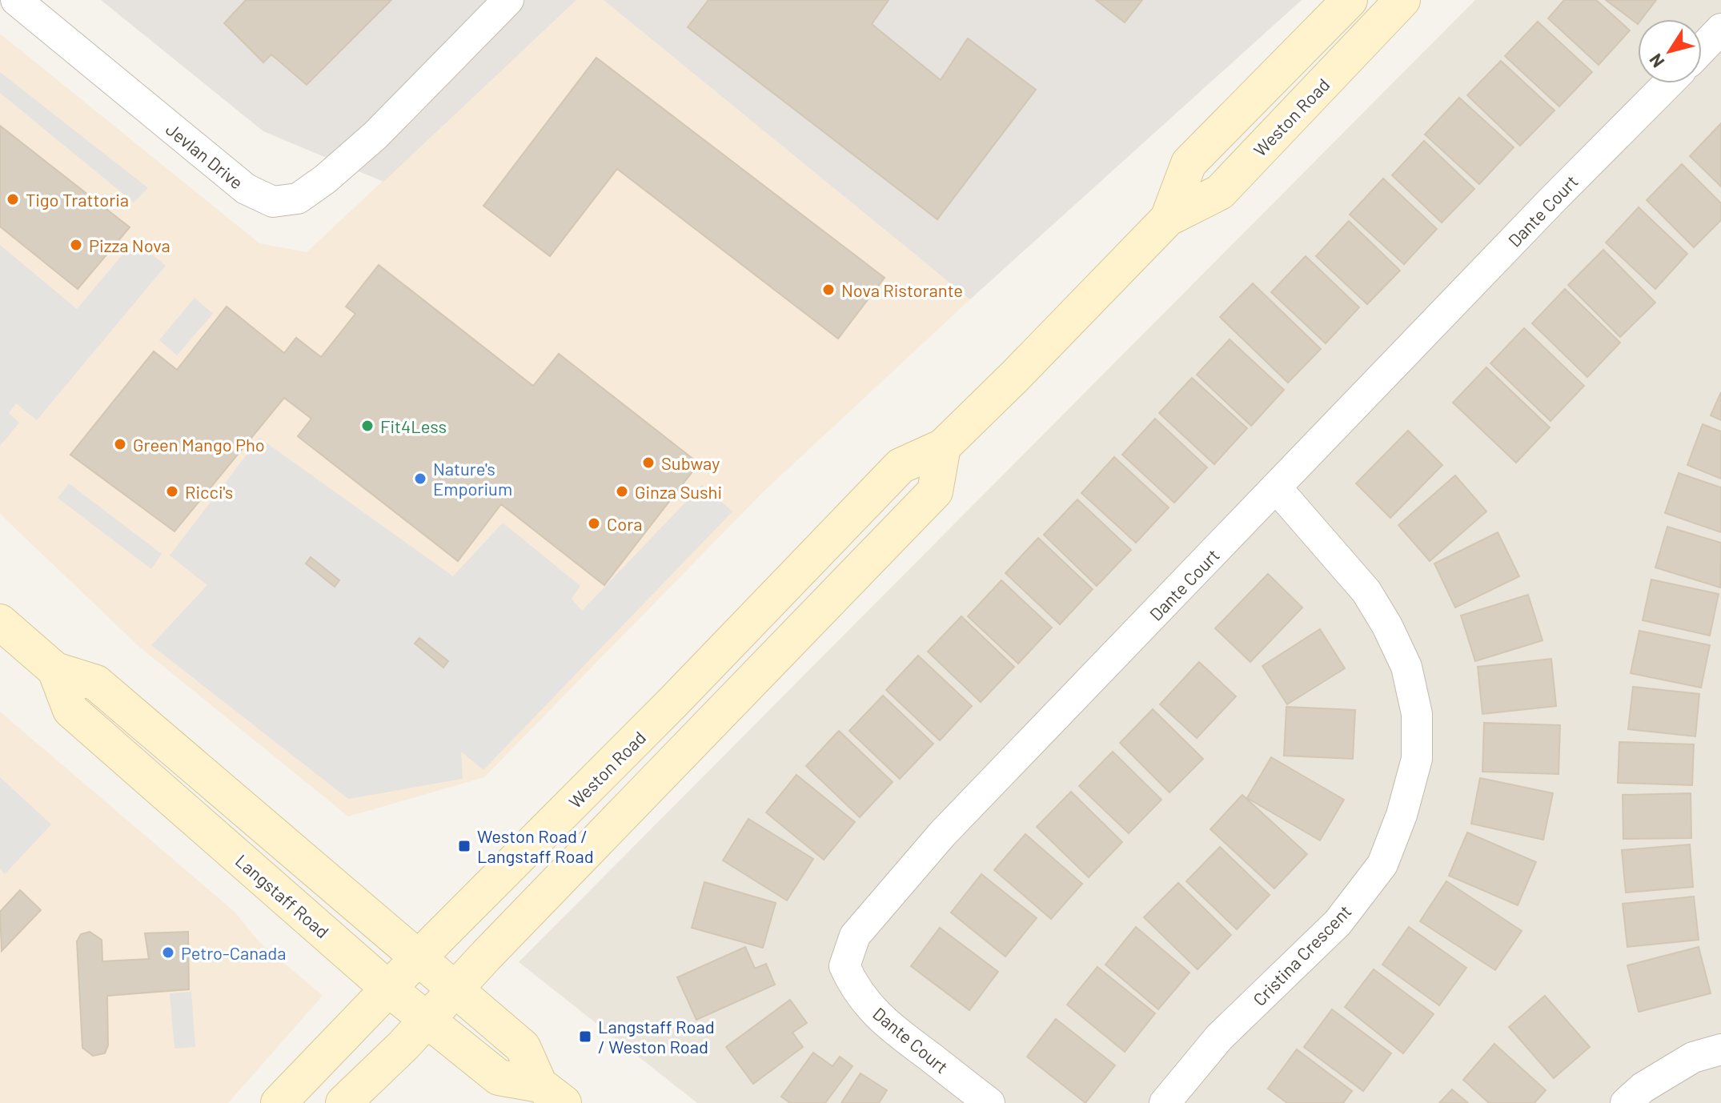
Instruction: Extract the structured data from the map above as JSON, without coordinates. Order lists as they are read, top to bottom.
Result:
{
  "streets": {
    "main road": ["Weston Road", "Langstaff Road"],
    "street": ["Jevlan Drive", "Dante Court", "Cristina Crescent"]
  },
  "crossings": [
    ["Weston Road", "Langstaff Road"],
    ["Dante Court", "Cristina Crescent"]
  ],
  "places": {
    "other": [
      "Tigo Trattoria",
      "Pizza Nova",
      "Nova Ristorante",
      "Fit4Less",
      "Green Mango Pho",
      "Subway",
      "Nature's Emporium",
      "Ricci's",
      "Ginza Sushi",
      "Cora",
      "Petro-Canada"
    ],
    "transit": ["Weston Road / Langstaff Road", "Langstaff Road / Weston Road"]
  },
  "north": "bottom left"
}
